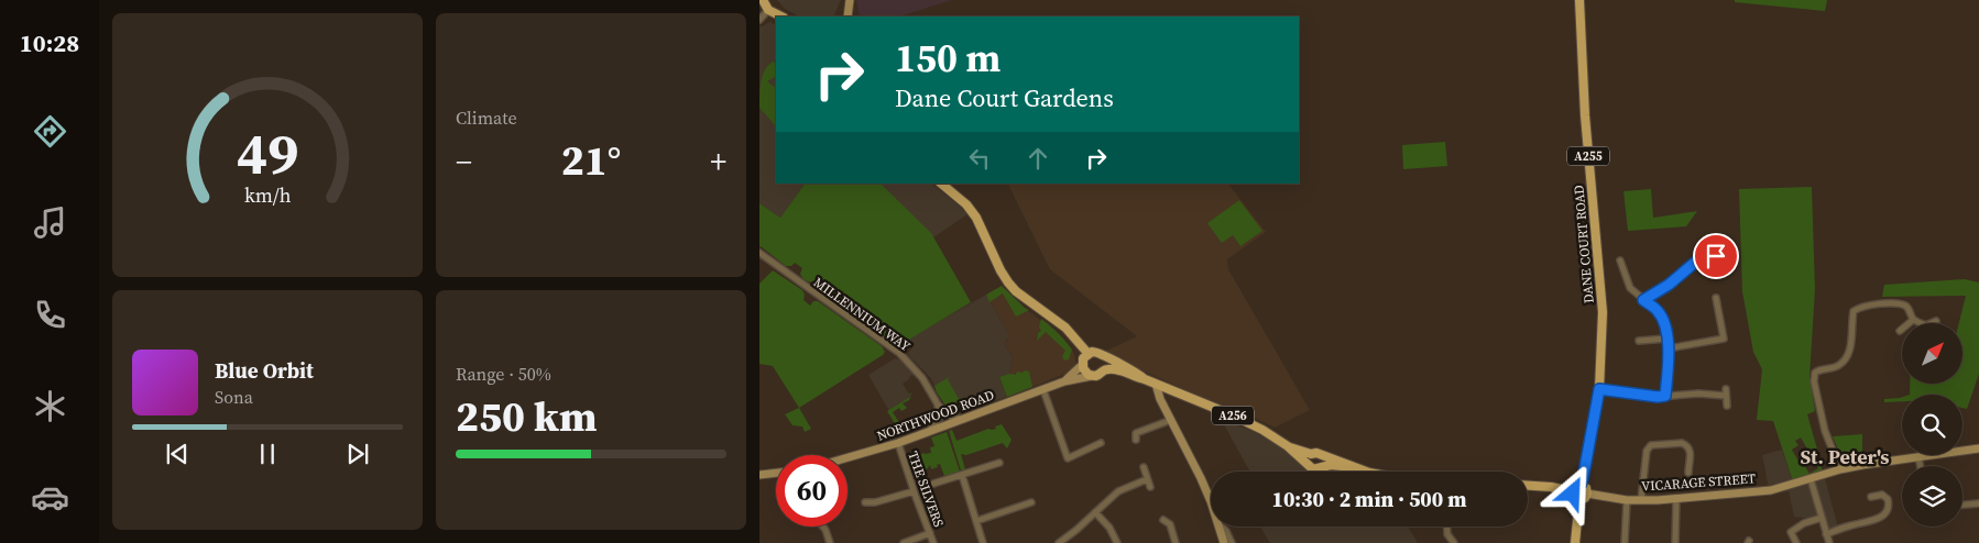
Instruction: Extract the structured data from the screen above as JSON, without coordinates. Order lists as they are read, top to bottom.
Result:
{
  "streets": {
    "main road": ["A255", "DANE COURT ROAD", "A256"],
    "street": [
      "MILLENNIUM WAY",
      "NORTHWOOD ROAD",
      "VICARAGE STREET",
      "THE SILVERS"
    ]
  },
  "crossings": [
    ["DANE COURT ROAD", "VICARAGE STREET"],
    ["MILLENNIUM WAY", "NORTHWOOD ROAD"],
    ["NORTHWOOD ROAD", "A256"],
    ["NORTHWOOD ROAD", "THE SILVERS"]
  ],
  "districts": ["St. Peter's"],
  "north": "top right",
  "page": {
    "tabs": "10:28",
    "tile": [
      "Climate",
      ["Range · 50%", "250 km"]
    ],
    "turn": ["150 m", "Dane Court Gardens"],
    "heat": ["−", "21°", "+"],
    "song": ["Blue Orbit", "Sona"],
    "limit": "60",
    "trip": "10:30 · 2 min · 500 m",
    "gauge": ["49", "km/h"]
  }
}
